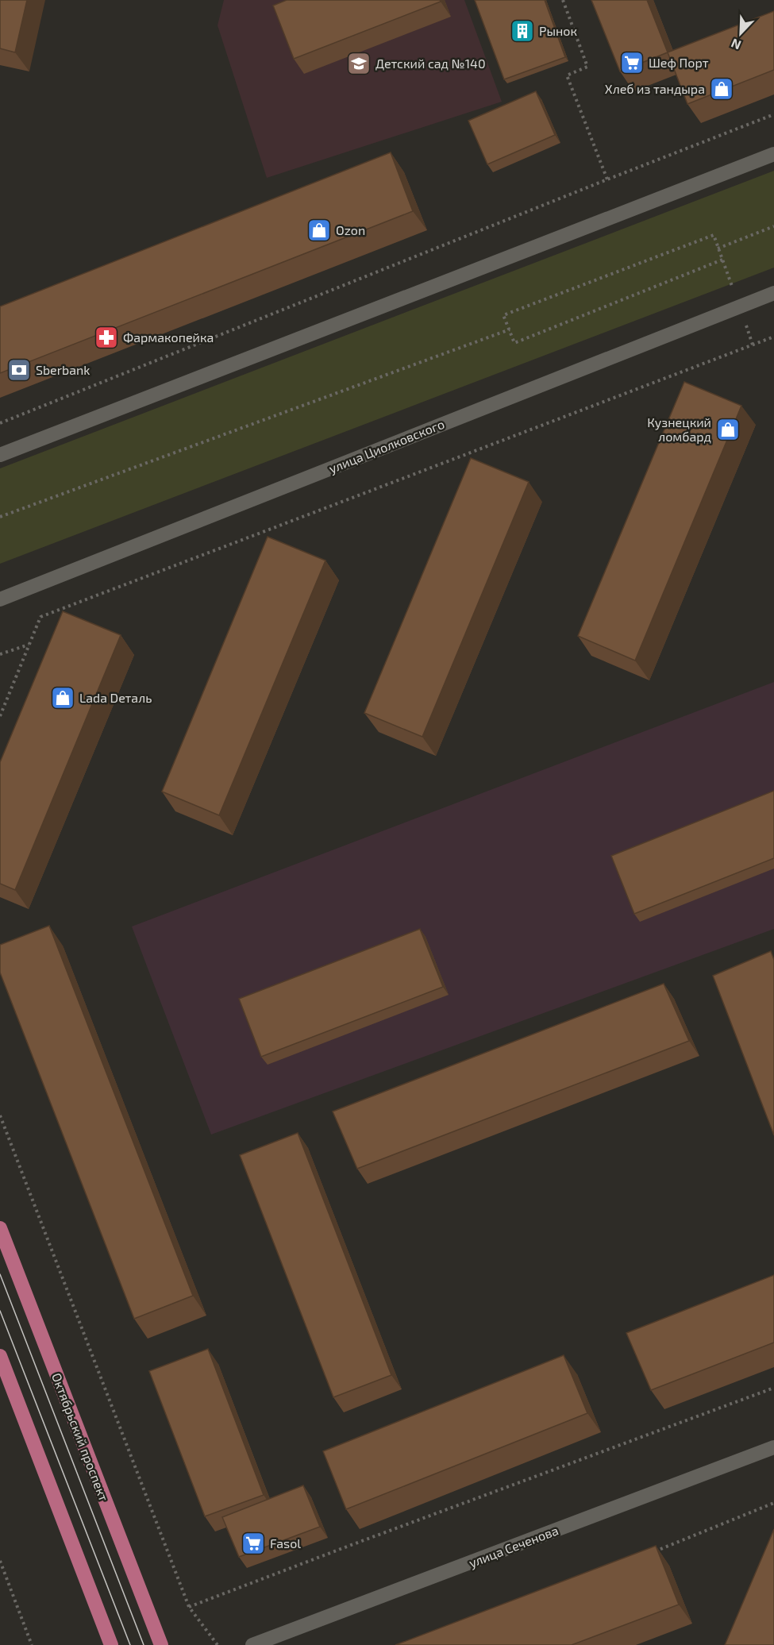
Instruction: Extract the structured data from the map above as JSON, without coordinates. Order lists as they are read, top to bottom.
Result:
{
  "streets": {
    "main road": ["Октябрьский проспект"],
    "street": ["улица Циолковского", "улица Сеченова"]
  },
  "places": {
    "building": ["Рынок"],
    "supermarket": ["Шеф Порт", "Fasol"],
    "school or university": ["Детский сад №140"],
    "shop": [
      "Хлеб из тандыра",
      "Ozon",
      "Кузнецкий ломбард",
      "Lada Dеталь"
    ],
    "pharmacy": ["Фармакопейка"],
    "bank": ["Sberbank"]
  },
  "north": "bottom left"
}
